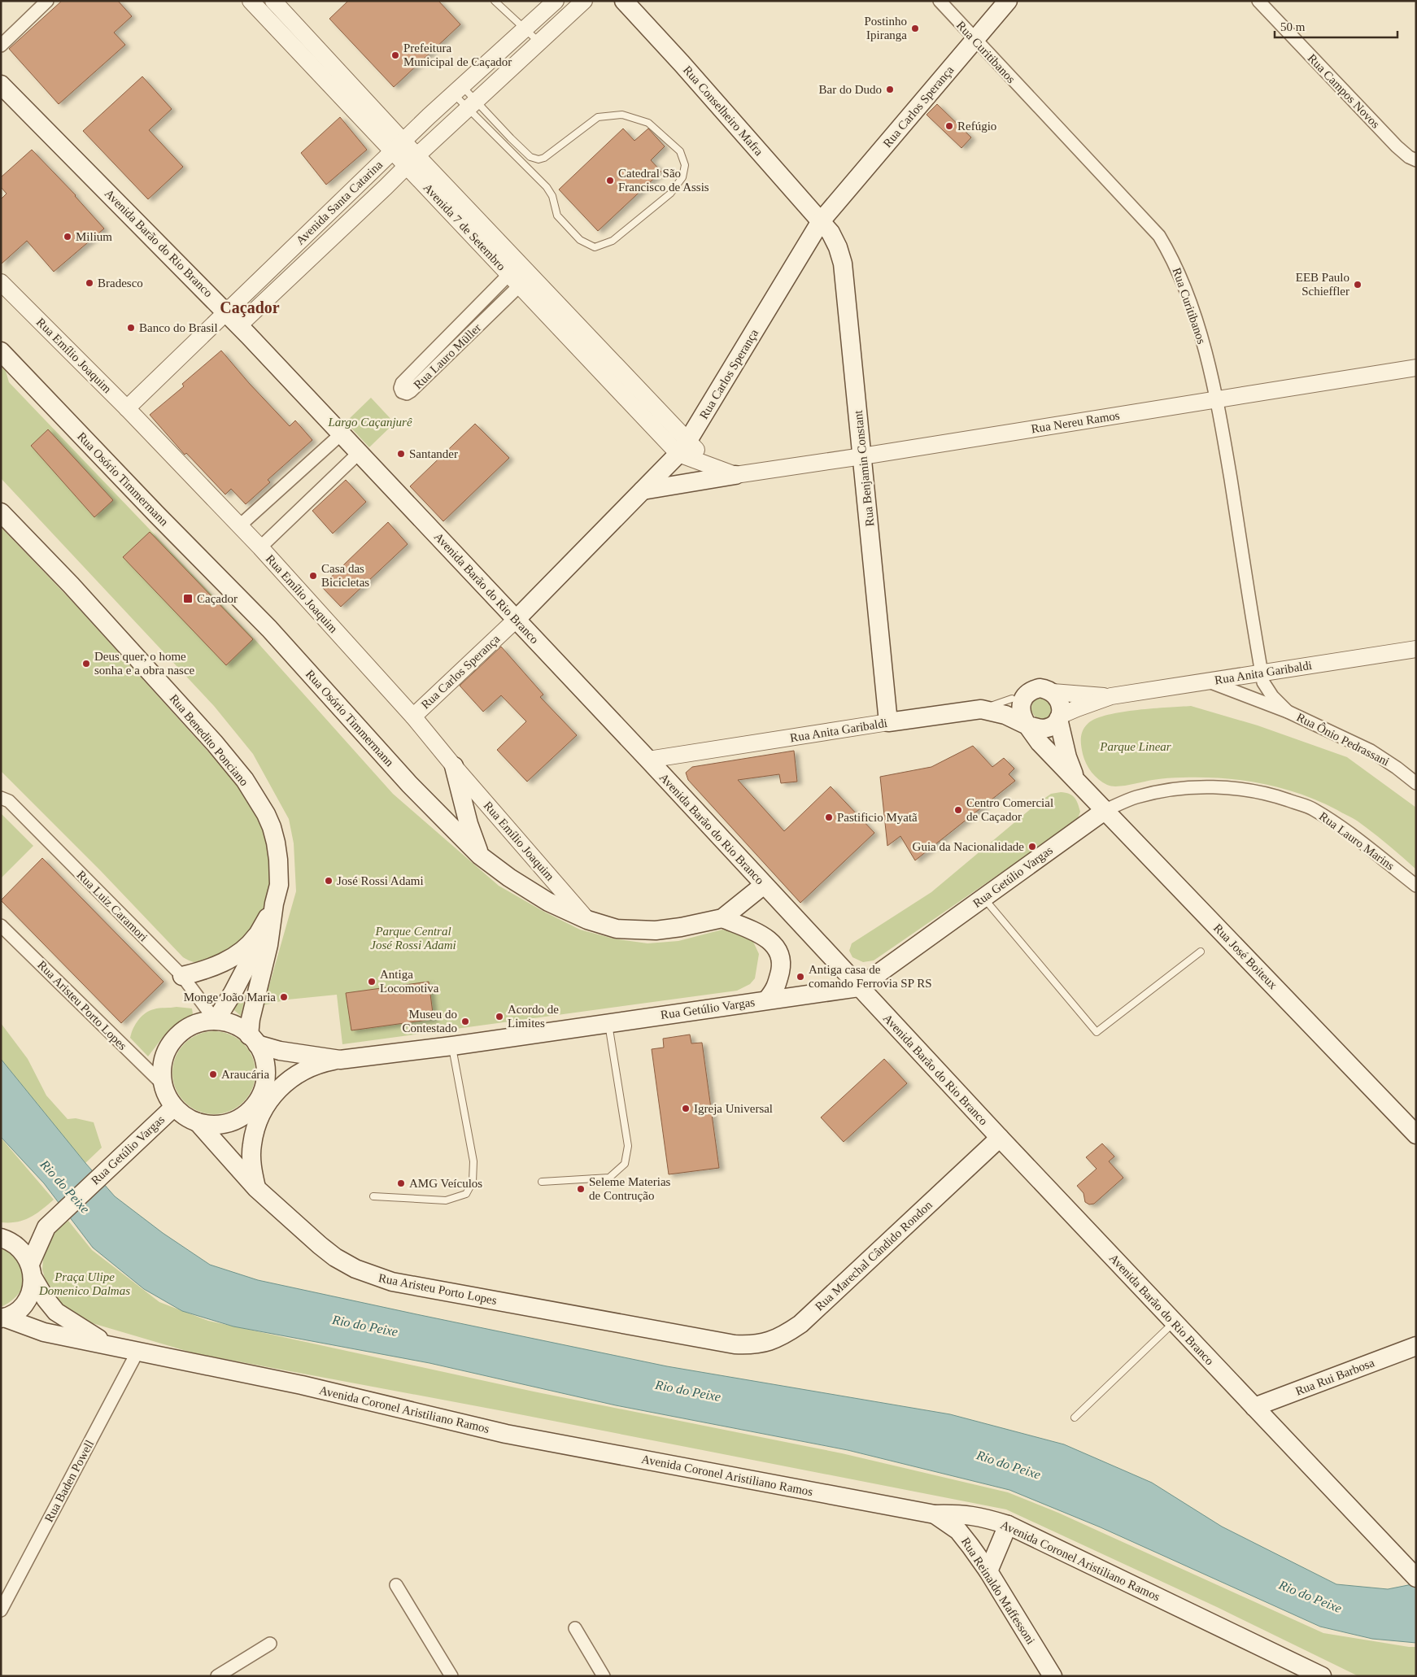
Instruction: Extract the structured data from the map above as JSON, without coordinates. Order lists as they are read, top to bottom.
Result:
{
  "streets": {
    "main road": [
      "Rua Carlos Sperança",
      "Rua Conselheiro Mafra",
      "Avenida Barão do Rio Branco",
      "Rua Benjamin Constant",
      "Rua Osório Timmermann",
      "Rua Anita Garibaldi",
      "Rua Benedito Ponciano",
      "Rua Getúlio Vargas",
      "Rua José Boiteux",
      "Rua Aristeu Porto Lopes",
      "Rua Marechal Cândido Rondon",
      "Rua Rui Barbosa",
      "Avenida Coronel Aristiliano Ramos",
      "Rua Reinaldo Maffessoni"
    ],
    "street": [
      "Rua Curitibanos",
      "Rua Campos Novos",
      "Avenida Santa Catarina",
      "Avenida 7 de Setembro",
      "Rua Emílio Joaquim",
      "Rua Lauro Müller",
      "Rua Nereu Ramos",
      "Rua Ônio Pedrassani",
      "Rua Lauro Marins",
      "Rua Luiz Caramori",
      "Rua Baden Powell"
    ]
  },
  "crossings": [
    ["Rua Curitibanos", "Rua Carlos Sperança"],
    ["Rua Curitibanos", "Rua Nereu Ramos"],
    ["Rua Curitibanos", "Rua Anita Garibaldi"],
    ["Rua Curitibanos", "Rua Ônio Pedrassani"],
    ["Rua Carlos Sperança", "Rua Conselheiro Mafra"],
    ["Rua Carlos Sperança", "Avenida 7 de Setembro"],
    ["Rua Carlos Sperança", "Avenida Barão do Rio Branco"],
    ["Rua Carlos Sperança", "Rua Emílio Joaquim"],
    ["Rua Carlos Sperança", "Rua Nereu Ramos"],
    ["Rua Carlos Sperança", "Rua Benjamin Constant"],
    ["Rua Conselheiro Mafra", "Rua Benjamin Constant"],
    ["Avenida Santa Catarina", "Avenida 7 de Setembro"],
    ["Avenida Santa Catarina", "Avenida Barão do Rio Branco"],
    ["Avenida Santa Catarina", "Rua Emílio Joaquim"],
    ["Avenida 7 de Setembro", "Rua Lauro Müller"],
    ["Avenida 7 de Setembro", "Rua Nereu Ramos"],
    ["Avenida Barão do Rio Branco", "Rua Osório Timmermann"],
    ["Avenida Barão do Rio Branco", "Rua Anita Garibaldi"],
    ["Avenida Barão do Rio Branco", "Rua Getúlio Vargas"],
    ["Avenida Barão do Rio Branco", "Rua Marechal Cândido Rondon"],
    ["Avenida Barão do Rio Branco", "Rua Rui Barbosa"],
    ["Rua Emílio Joaquim", "Rua Osório Timmermann"],
    ["Rua Nereu Ramos", "Rua Benjamin Constant"],
    ["Rua Benjamin Constant", "Rua Anita Garibaldi"],
    ["Rua Anita Garibaldi", "Rua Ônio Pedrassani"],
    ["Rua Anita Garibaldi", "Rua José Boiteux"],
    ["Rua Benedito Ponciano", "Rua Getúlio Vargas"],
    ["Rua Benedito Ponciano", "Rua Luiz Caramori"],
    ["Rua Benedito Ponciano", "Rua Aristeu Porto Lopes"],
    ["Rua Lauro Marins", "Rua Getúlio Vargas"],
    ["Rua Lauro Marins", "Rua José Boiteux"],
    ["Rua Getúlio Vargas", "Rua Luiz Caramori"],
    ["Rua Getúlio Vargas", "Rua José Boiteux"],
    ["Rua Getúlio Vargas", "Rua Aristeu Porto Lopes"],
    ["Rua Getúlio Vargas", "Avenida Coronel Aristiliano Ramos"],
    ["Rua Luiz Caramori", "Rua Aristeu Porto Lopes"],
    ["Rua Aristeu Porto Lopes", "Rua Marechal Cândido Rondon"],
    ["Avenida Coronel Aristiliano Ramos", "Rua Baden Powell"],
    ["Avenida Coronel Aristiliano Ramos", "Rua Reinaldo Maffessoni"]
  ],
  "districts": ["Caçador"],
  "water": ["Rio do Peixe"],
  "parks": [
    "Largo Caçanjurê",
    "Parque Linear",
    "Parque Central José Rossi Adami",
    "Praça Ulipe Domenico Dalmas"
  ],
  "places": {
    "other": [
      "Postinho Ipiranga",
      "Prefeitura Municipal de Caçador",
      "Bar do Dudo",
      "Refúgio",
      "Catedral São Francisco de Assis",
      "Milium",
      "Bradesco",
      "EEB Paulo Schieffler",
      "Banco do Brasil",
      "Santander",
      "Casa das Bicicletas",
      "Deus quer, o home sonha e a obra nasce",
      "Centro Comercial de Caçador",
      "Pastificio Myatã",
      "Guia da Nacionalidade",
      "José Rossi Adami",
      "Antiga casa de comando Ferrovia SP RS",
      "Antiga Locomotiva",
      "Monge João Maria",
      "Acordo de Limites",
      "Museu do Contestado",
      "Araucária",
      "Igreja Universal",
      "AMG Veículos",
      "Seleme Materias de Contrução"
    ],
    "transit": ["Caçador"]
  },
  "scale_bar": "50 m"
}
